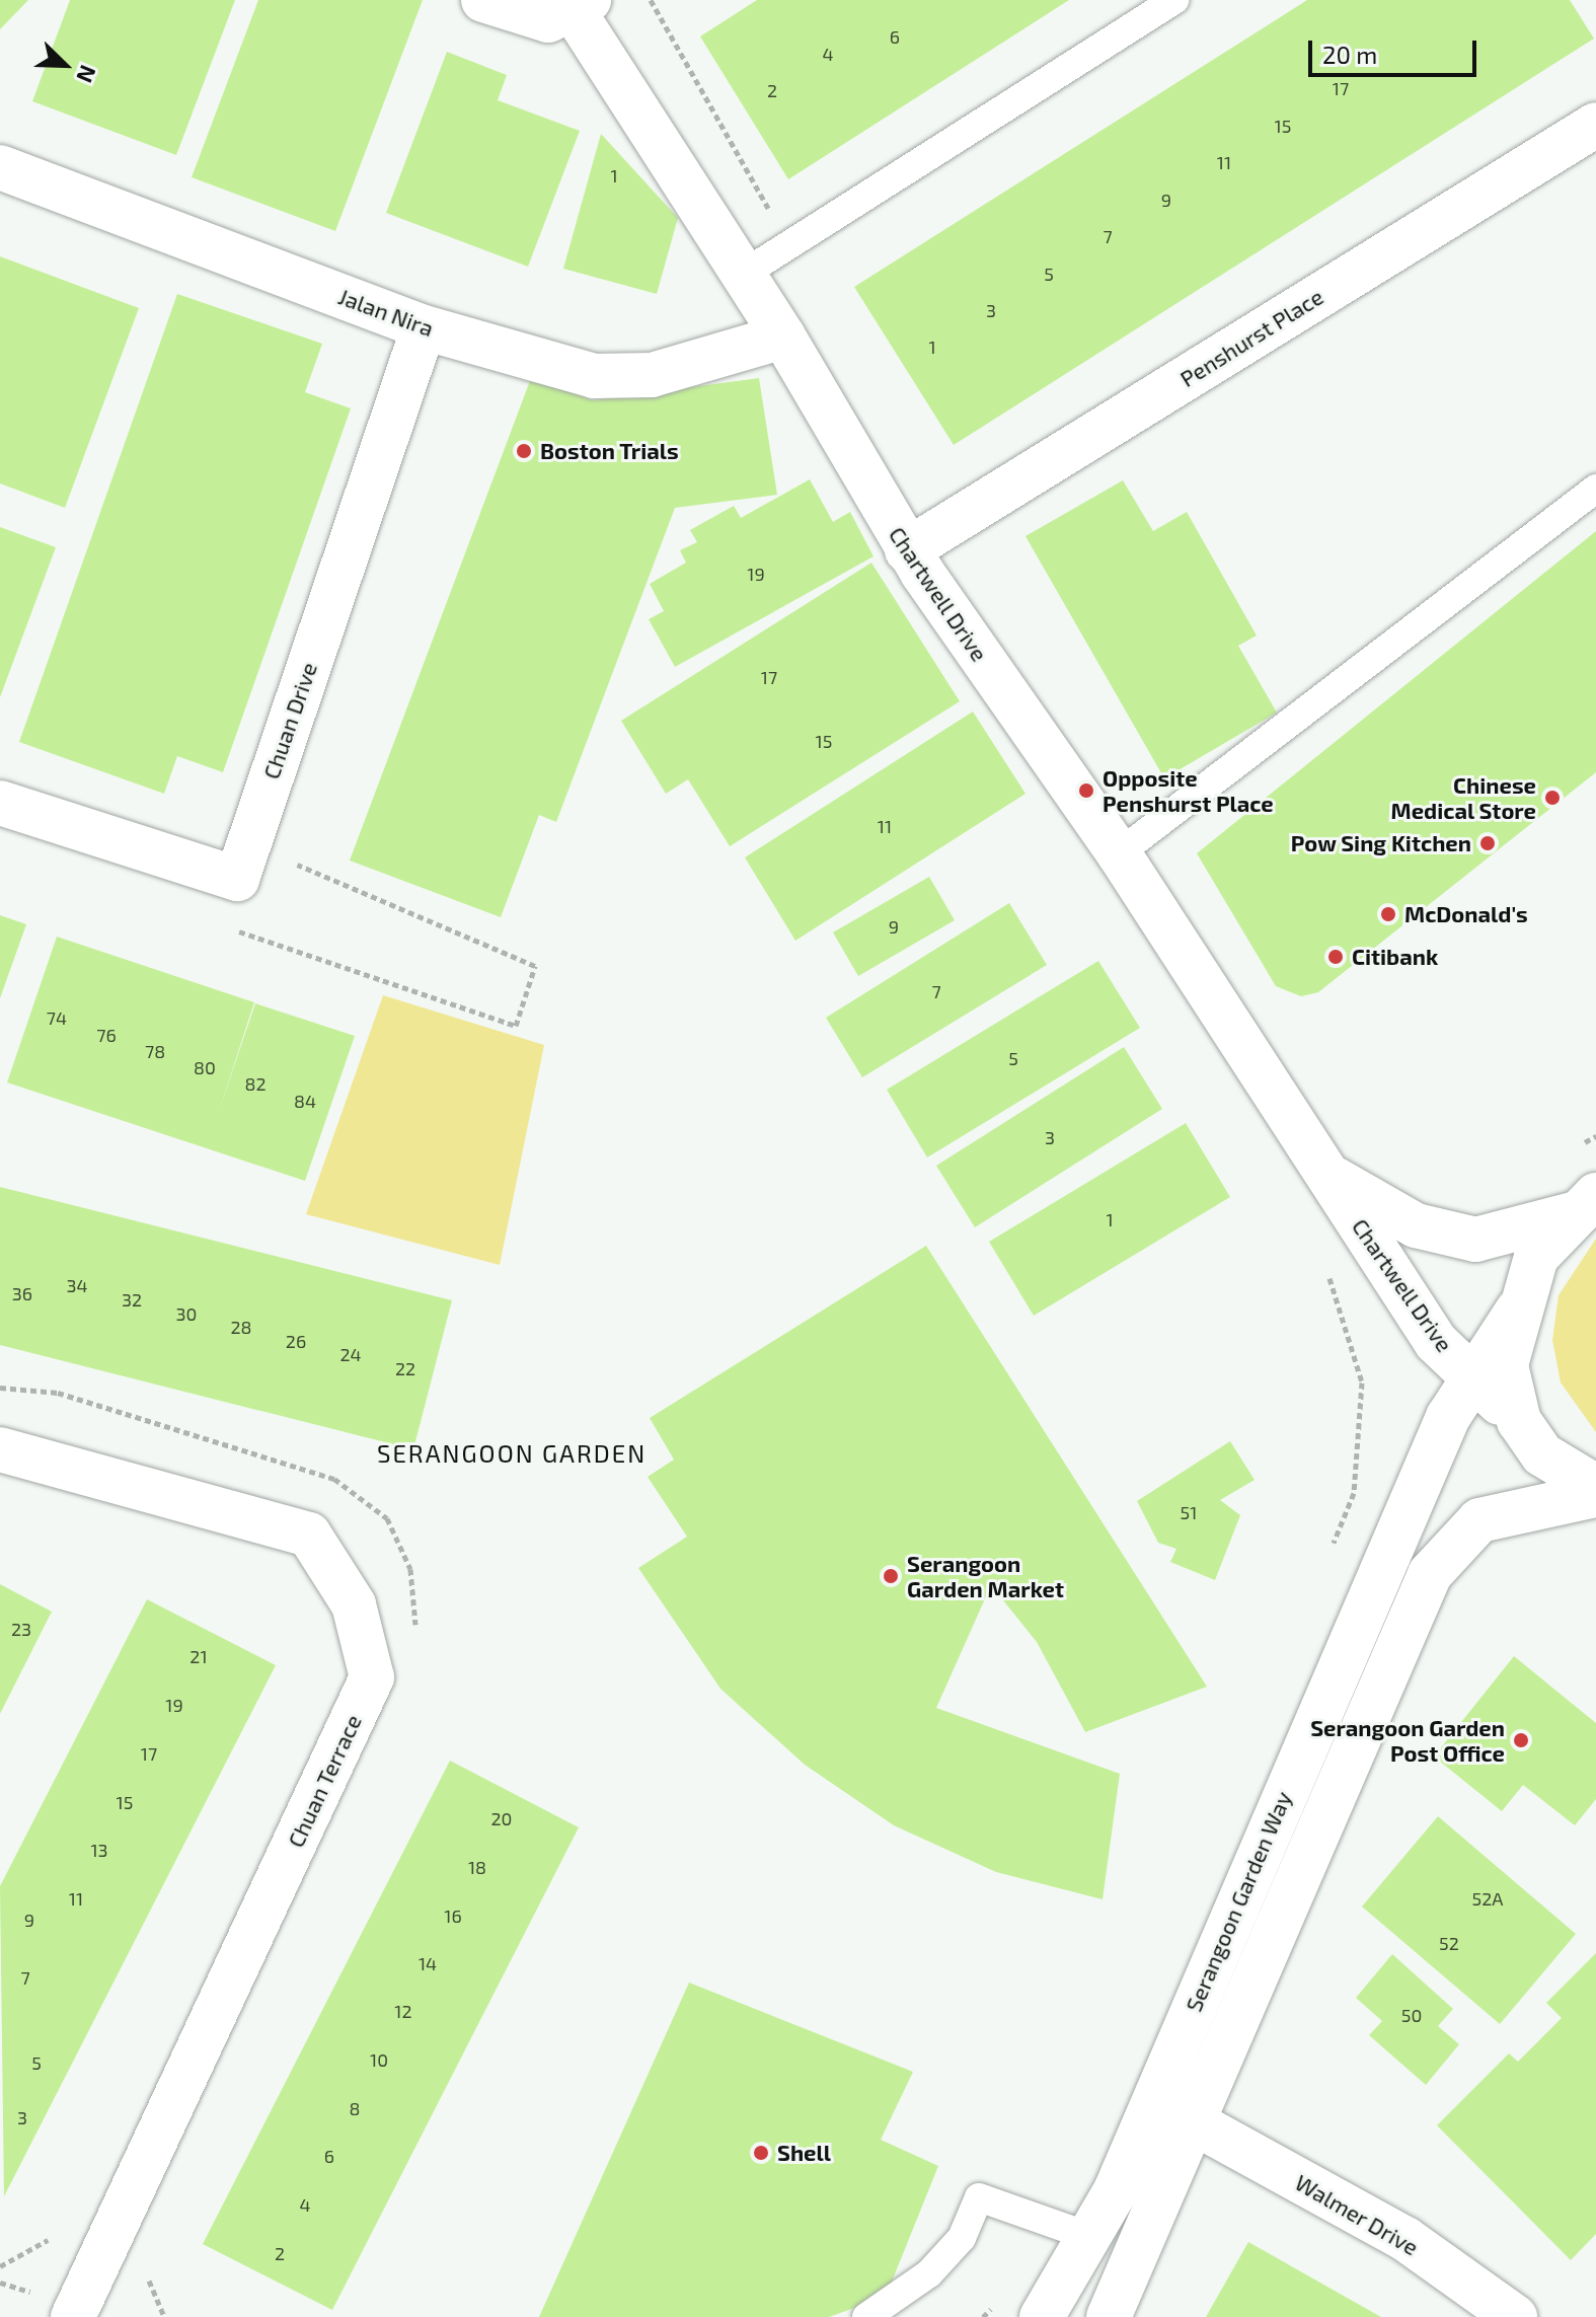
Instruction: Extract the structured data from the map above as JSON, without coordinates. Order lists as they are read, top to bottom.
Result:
{
  "streets": {
    "street": [
      "Jalan Nira",
      "Penshurst Place",
      "Chartwell Drive",
      "Chuan Drive",
      "Chuan Terrace",
      "Serangoon Garden Way",
      "Walmer Drive"
    ]
  },
  "crossings": [
    ["Jalan Nira", "Chartwell Drive"],
    ["Jalan Nira", "Chuan Drive"],
    ["Penshurst Place", "Chartwell Drive"],
    ["Chartwell Drive", "Serangoon Garden Way"],
    ["Serangoon Garden Way", "Walmer Drive"]
  ],
  "districts": ["SERANGOON GARDEN"],
  "places": [
    "Boston Trials",
    "Opposite Penshurst Place",
    "Chinese Medical Store",
    "Pow Sing Kitchen",
    "McDonald's",
    "Citibank",
    "Serangoon Garden Market",
    "Serangoon Garden Post Office",
    "Shell"
  ],
  "house_numbers": [
    "6",
    "4",
    "17",
    "2",
    "15",
    "11",
    "1",
    "9",
    "7",
    "5",
    "3",
    "1",
    "19",
    "17",
    "15",
    "11",
    "9",
    "7",
    "74",
    "76",
    "78",
    "5",
    "80",
    "82",
    "84",
    "3",
    "1",
    "34",
    "36",
    "32",
    "30",
    "28",
    "26",
    "24",
    "22",
    "51",
    "23",
    "21",
    "19",
    "17",
    "15",
    "20",
    "13",
    "18",
    "11",
    "52A",
    "16",
    "9",
    "52",
    "14",
    "7",
    "12",
    "50",
    "10",
    "5",
    "8",
    "3",
    "6",
    "4",
    "2"
  ],
  "scale_bar": "20 m",
  "north": "bottom right"
}
